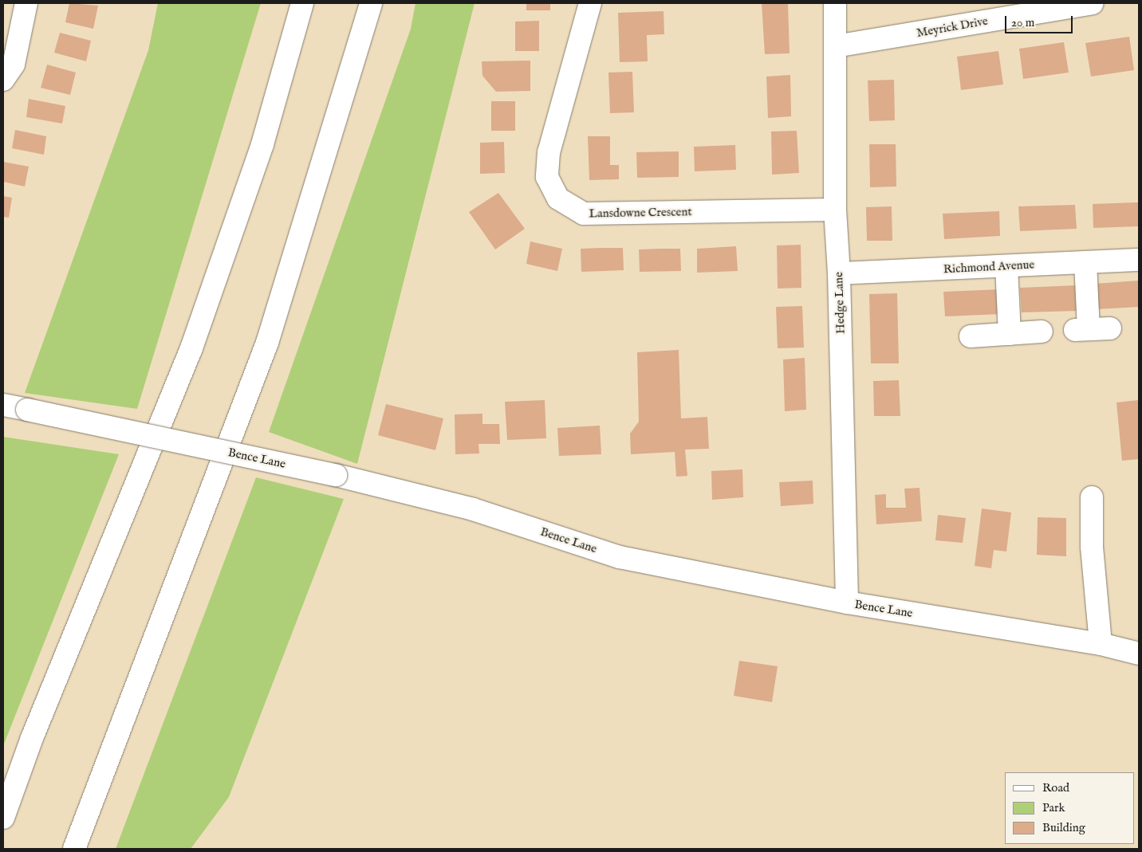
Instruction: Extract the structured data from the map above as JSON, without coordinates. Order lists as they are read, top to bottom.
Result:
{
  "streets": {
    "main road": [
      "Meyrick Drive",
      "Lansdowne Crescent",
      "Richmond Avenue",
      "Hedge Lane",
      "Bence Lane"
    ]
  },
  "crossings": [
    ["Meyrick Drive", "Hedge Lane"],
    ["Lansdowne Crescent", "Hedge Lane"],
    ["Richmond Avenue", "Hedge Lane"],
    ["Hedge Lane", "Bence Lane"]
  ],
  "legend": ["Road", "Park", "Building"],
  "scale_bar": "20 m"
}
